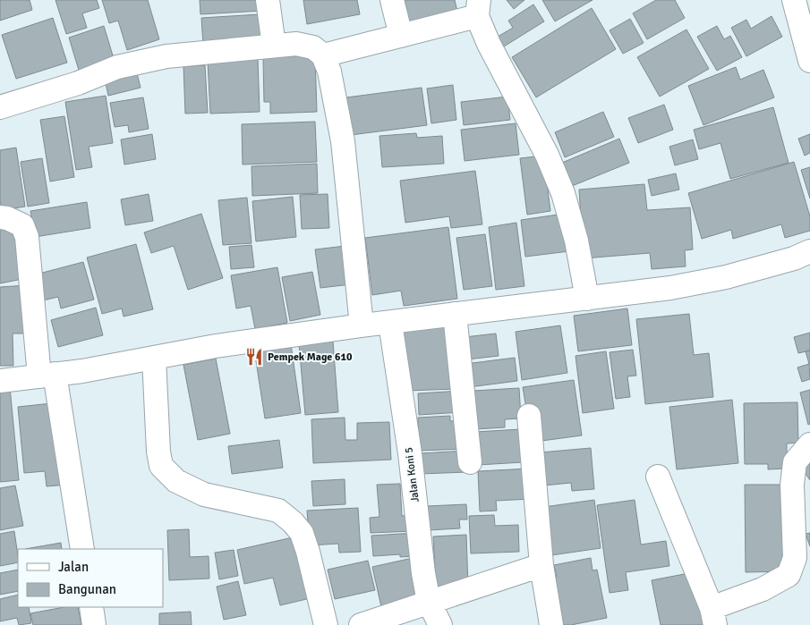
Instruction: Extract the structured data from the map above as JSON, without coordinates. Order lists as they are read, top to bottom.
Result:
{
  "streets": {
    "street": ["Jalan Koni 5"]
  },
  "places": {
    "restaurant": ["Pempek Mage 610"]
  },
  "legend": ["Jalan", "Bangunan"]
}
